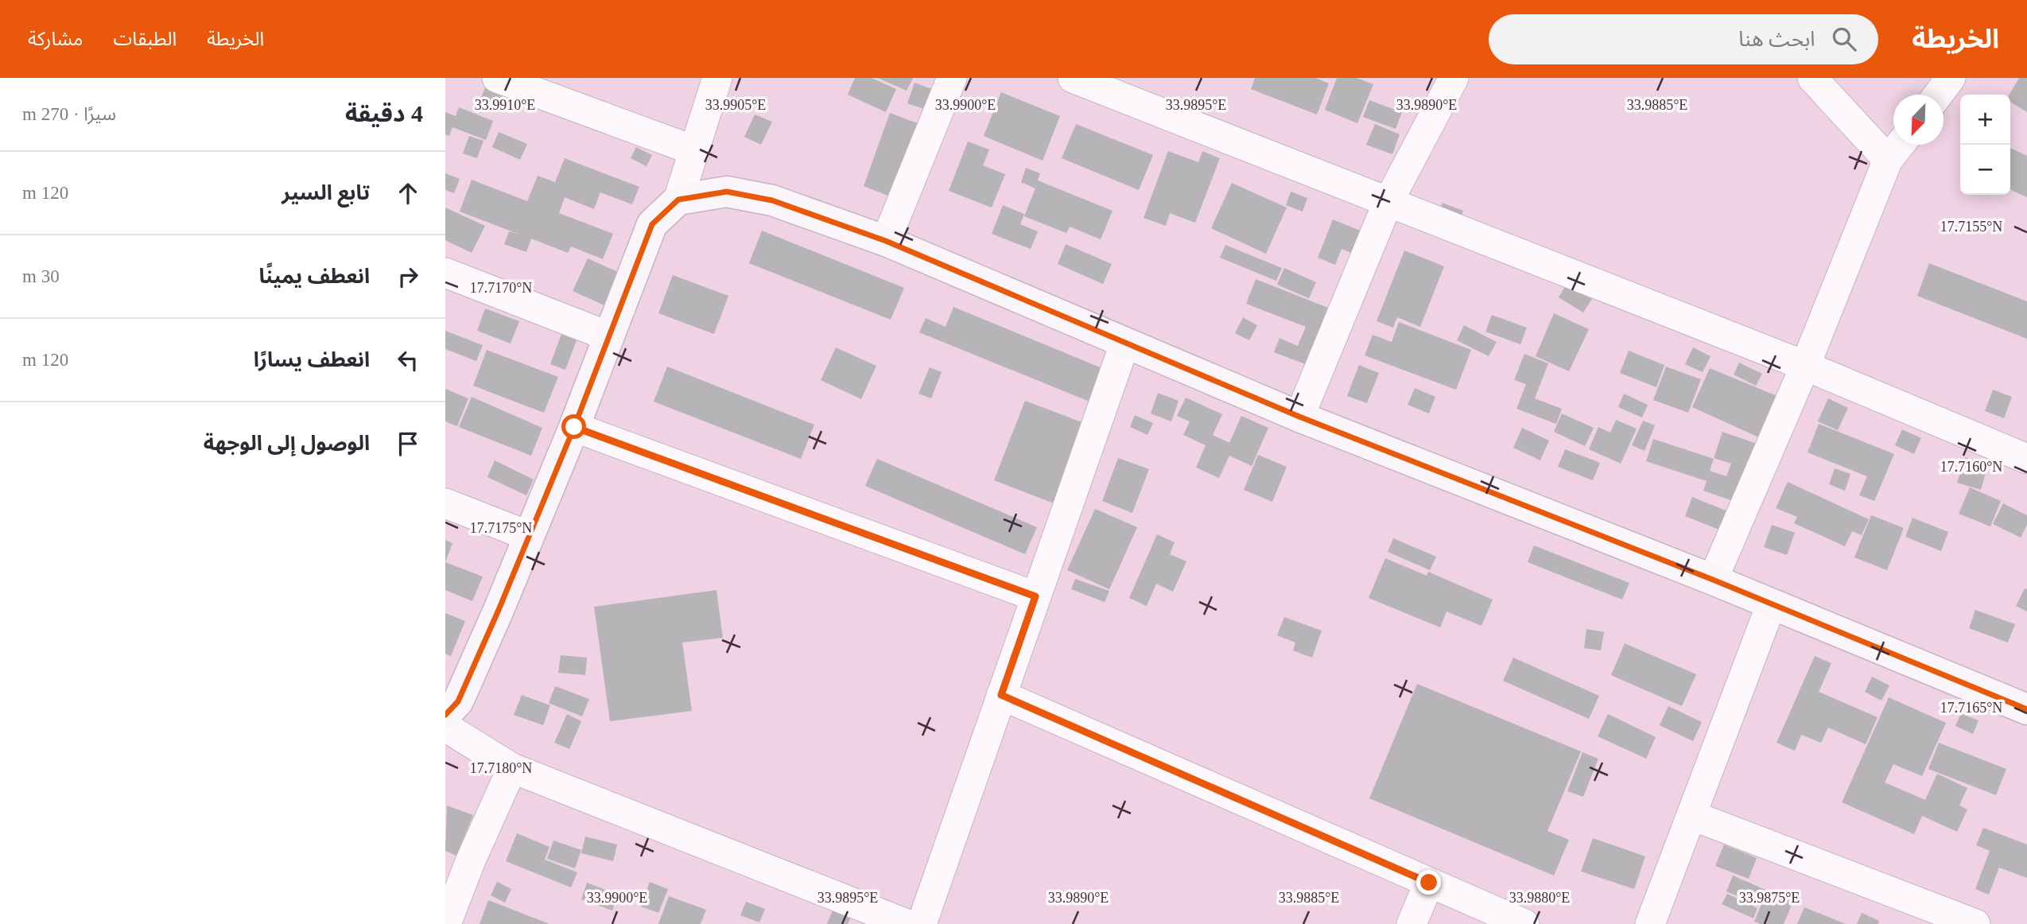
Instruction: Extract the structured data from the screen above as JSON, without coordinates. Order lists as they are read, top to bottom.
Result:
{
  "north": "bottom left",
  "page": {
    "header": "الخريطة",
    "search": "ابحث هنا",
    "nav": ["الخريطة", "الطبقات", "مشاركة"],
    "heading": ["4 دقيقة", "سيرًا · 270 m"],
    "map_buttons": ["+", "−"],
    "list": [
      ["تابع السير", "120 m"],
      ["انعطف يمينًا", "30 m"],
      ["انعطف يسارًا", "120 m"],
      "الوصول إلى الوجهة"
    ]
  },
  "coordinates": [
    "33.9905°E",
    "33.9900°E",
    "33.9895°E",
    "33.9890°E",
    "33.9910°E",
    "33.9885°E",
    "17.7155°N",
    "17.7170°N",
    "17.7160°N",
    "17.7175°N",
    "17.7165°N",
    "17.7180°N",
    "33.9880°E",
    "33.9875°E"
  ]
}
